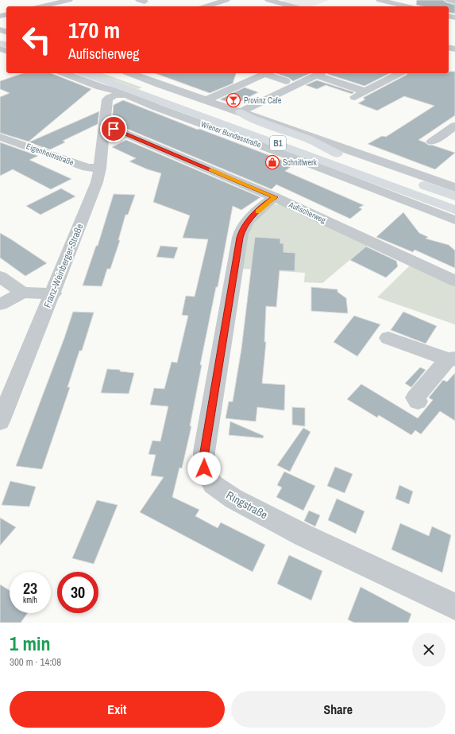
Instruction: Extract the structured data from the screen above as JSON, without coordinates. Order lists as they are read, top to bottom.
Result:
{
  "streets": {
    "main road": ["Wiener Bundesstraße", "B1"],
    "street": [
      "Eigenheimstraße",
      "Aufischerweg",
      "Franz-Weinberger-Straße",
      "Ringstraße"
    ]
  },
  "crossings": [
    ["Wiener Bundesstraße", "Franz-Weinberger-Straße"],
    ["Eigenheimstraße", "Franz-Weinberger-Straße"],
    ["Aufischerweg", "Franz-Weinberger-Straße"],
    ["Aufischerweg", "Ringstraße"]
  ],
  "places": {
    "bar": ["Provinz Cafe"],
    "shop": ["Schnittwerk"]
  },
  "page": {
    "turn": ["170 m", "Aufischerweg"],
    "speed": "23 km/h",
    "limit": "30",
    "heading": ["1 min", "300 m · 14:08"],
    "buttons": ["Exit", "Share"]
  }
}
